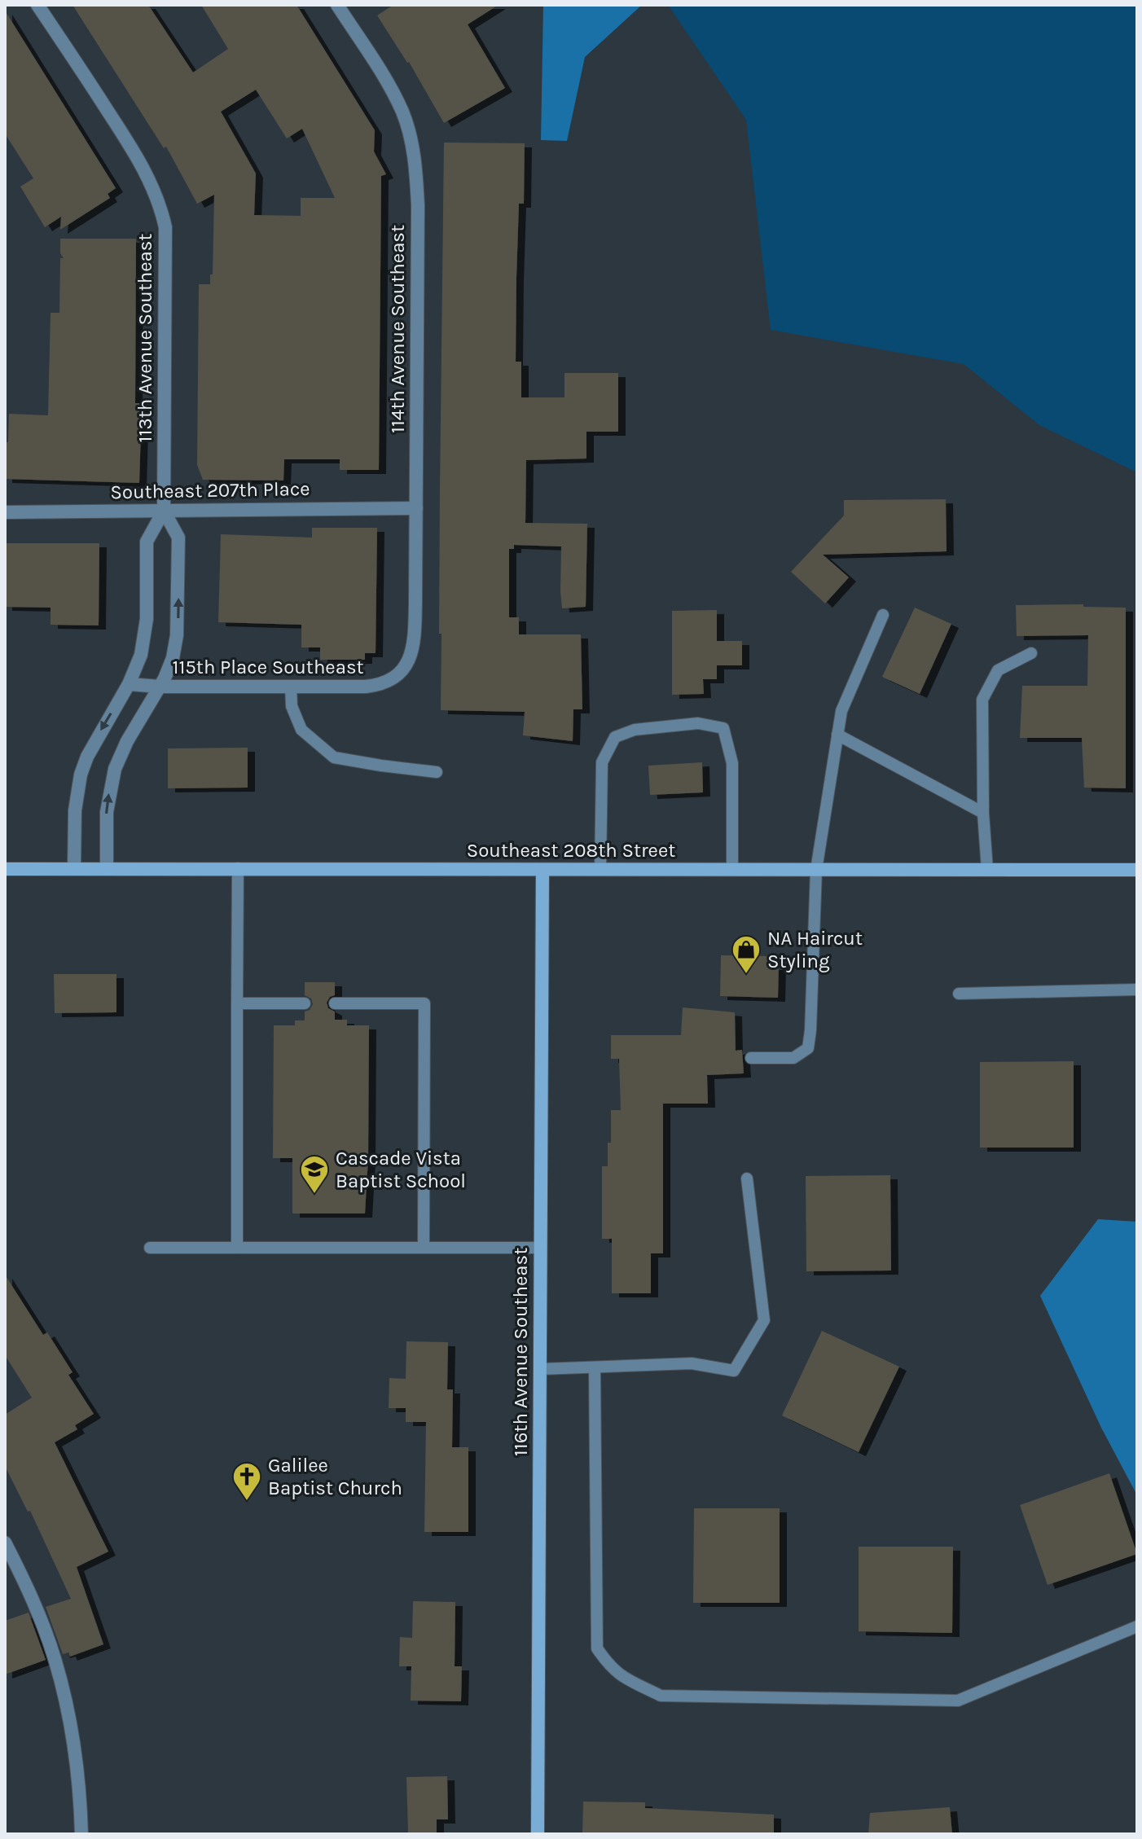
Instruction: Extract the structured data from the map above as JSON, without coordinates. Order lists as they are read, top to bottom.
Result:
{
  "streets": {
    "main road": ["Southeast 208th Street", "116th Avenue Southeast"],
    "street": [
      "114th Avenue Southeast",
      "113th Avenue Southeast",
      "Southeast 207th Place",
      "115th Place Southeast"
    ]
  },
  "crossings": [
    ["114th Avenue Southeast", "Southeast 207th Place"],
    ["114th Avenue Southeast", "115th Place Southeast"],
    ["113th Avenue Southeast", "Southeast 207th Place"],
    ["113th Avenue Southeast", "115th Place Southeast"],
    ["113th Avenue Southeast", "Southeast 208th Street"],
    ["Southeast 208th Street", "116th Avenue Southeast"]
  ],
  "places": {
    "shop": ["NA Haircut Styling"],
    "school or university": ["Cascade Vista Baptist School"],
    "church": ["Galilee Baptist Church"]
  }
}
